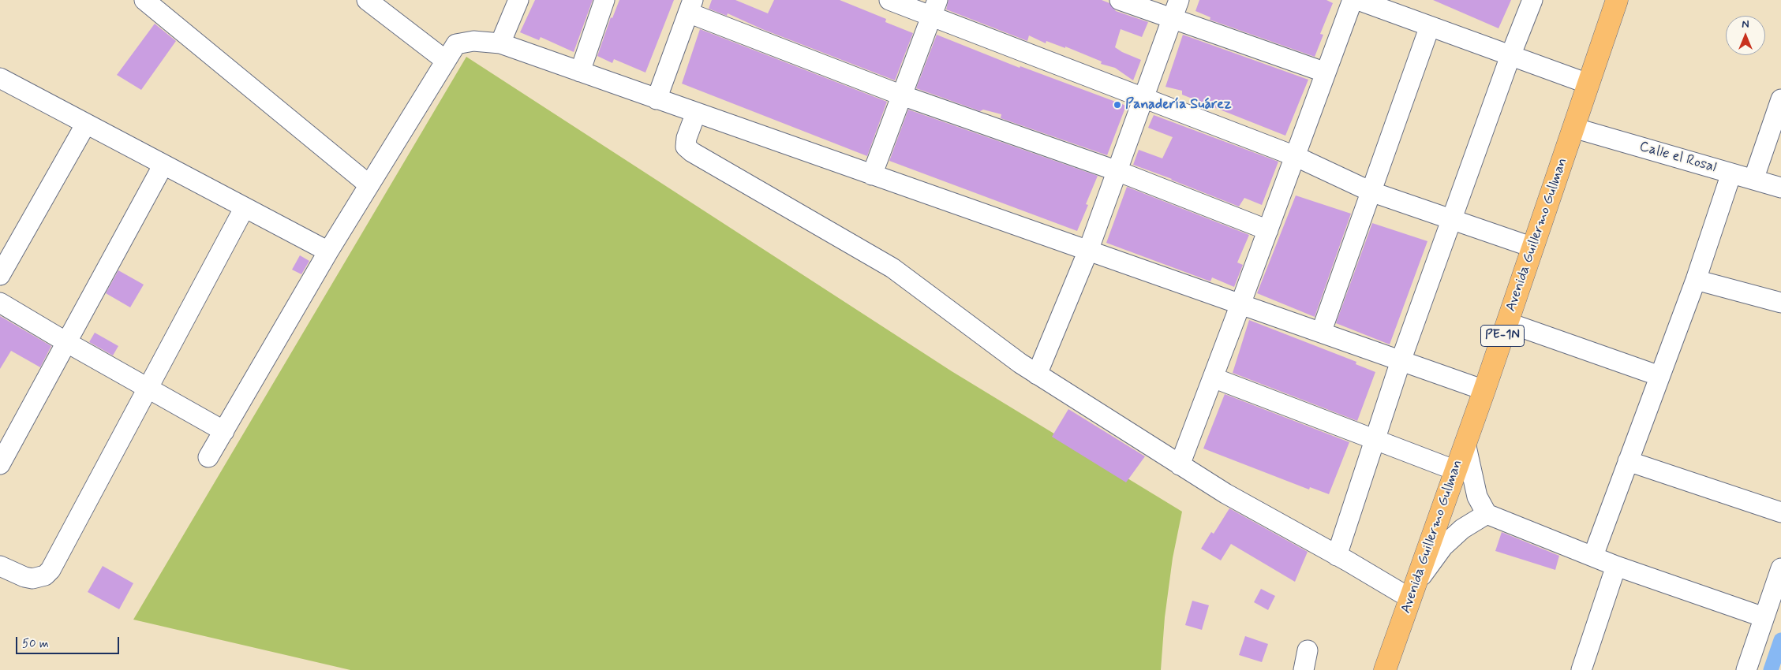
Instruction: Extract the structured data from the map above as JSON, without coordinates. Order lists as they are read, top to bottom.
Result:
{
  "streets": {
    "main road": ["Avenida Guillermo Gullman", "PE-1N"],
    "street": ["Calle el Rosal"]
  },
  "crossings": [
    ["Calle el Rosal", "Avenida Guillermo Gullman"]
  ],
  "places": ["Panadería Suárez"],
  "scale_bar": "50 m",
  "north": "top"
}
